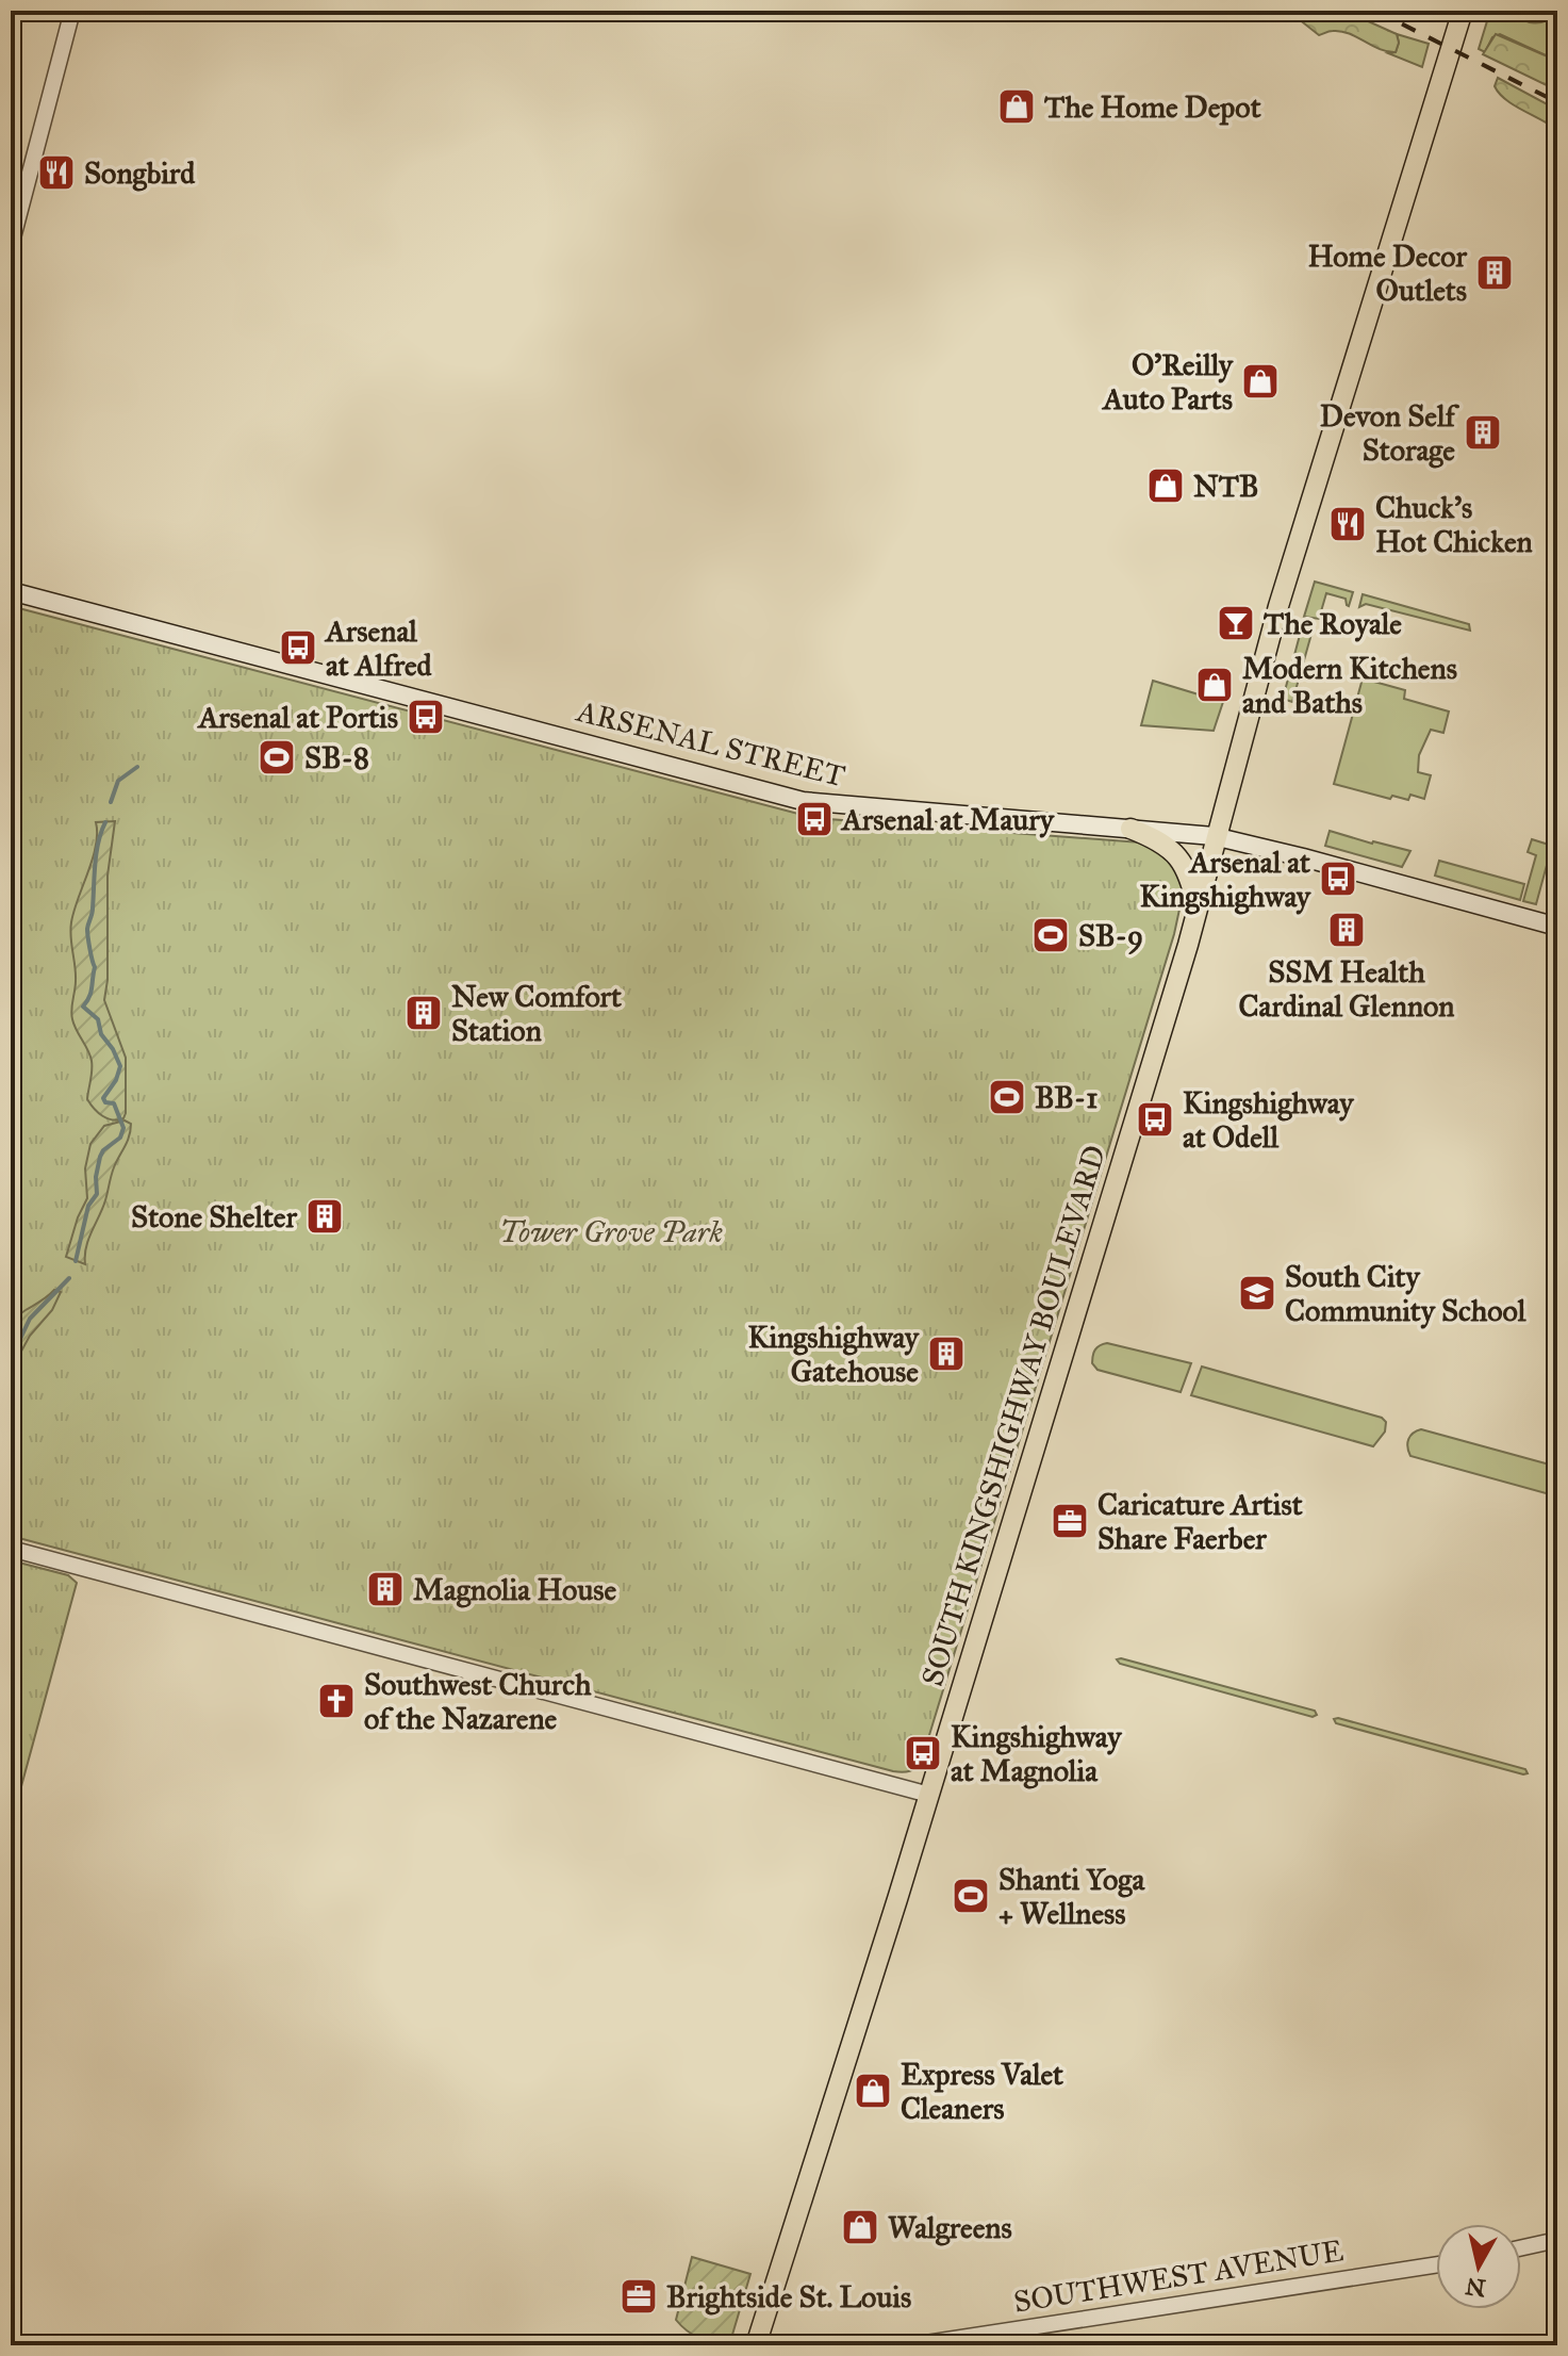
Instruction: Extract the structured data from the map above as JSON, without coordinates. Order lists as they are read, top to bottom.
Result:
{
  "streets": {
    "main road": ["ARSENAL STREET", "SOUTH KINGSHIGHWAY BOULEVARD"],
    "street": ["SOUTHWEST AVENUE"]
  },
  "crossings": [
    ["ARSENAL STREET", "SOUTH KINGSHIGHWAY BOULEVARD"]
  ],
  "parks": ["Tower Grove Park"],
  "places": {
    "shop": [
      "The Home Depot",
      "O'Reilly Auto Parts",
      "NTB",
      "Modern Kitchens and Baths",
      "Express Valet Cleaners",
      "Walgreens"
    ],
    "restaurant": ["Songbird", "Chuck's Hot Chicken"],
    "building": [
      "Home Decor Outlets",
      "Devon Self Storage",
      "SSM Health Cardinal Glennon",
      "New Comfort Station",
      "Stone Shelter",
      "Kingshighway Gatehouse",
      "Magnolia House"
    ],
    "bar": ["The Royale"],
    "bus stop": [
      "Arsenal at Alfred",
      "Arsenal at Portis",
      "Arsenal at Maury",
      "Arsenal at Kingshighway",
      "Kingshighway at Odell",
      "Kingshighway at Magnolia"
    ],
    "sports": [
      "SB-8",
      "SB-9",
      "BB-1",
      "Shanti Yoga + Wellness"
    ],
    "school or university": ["South City Community School"],
    "office": ["Caricature Artist Share Faerber", "Brightside St. Louis"],
    "church": ["Southwest Church of the Nazarene"]
  },
  "north": "bottom"
}
